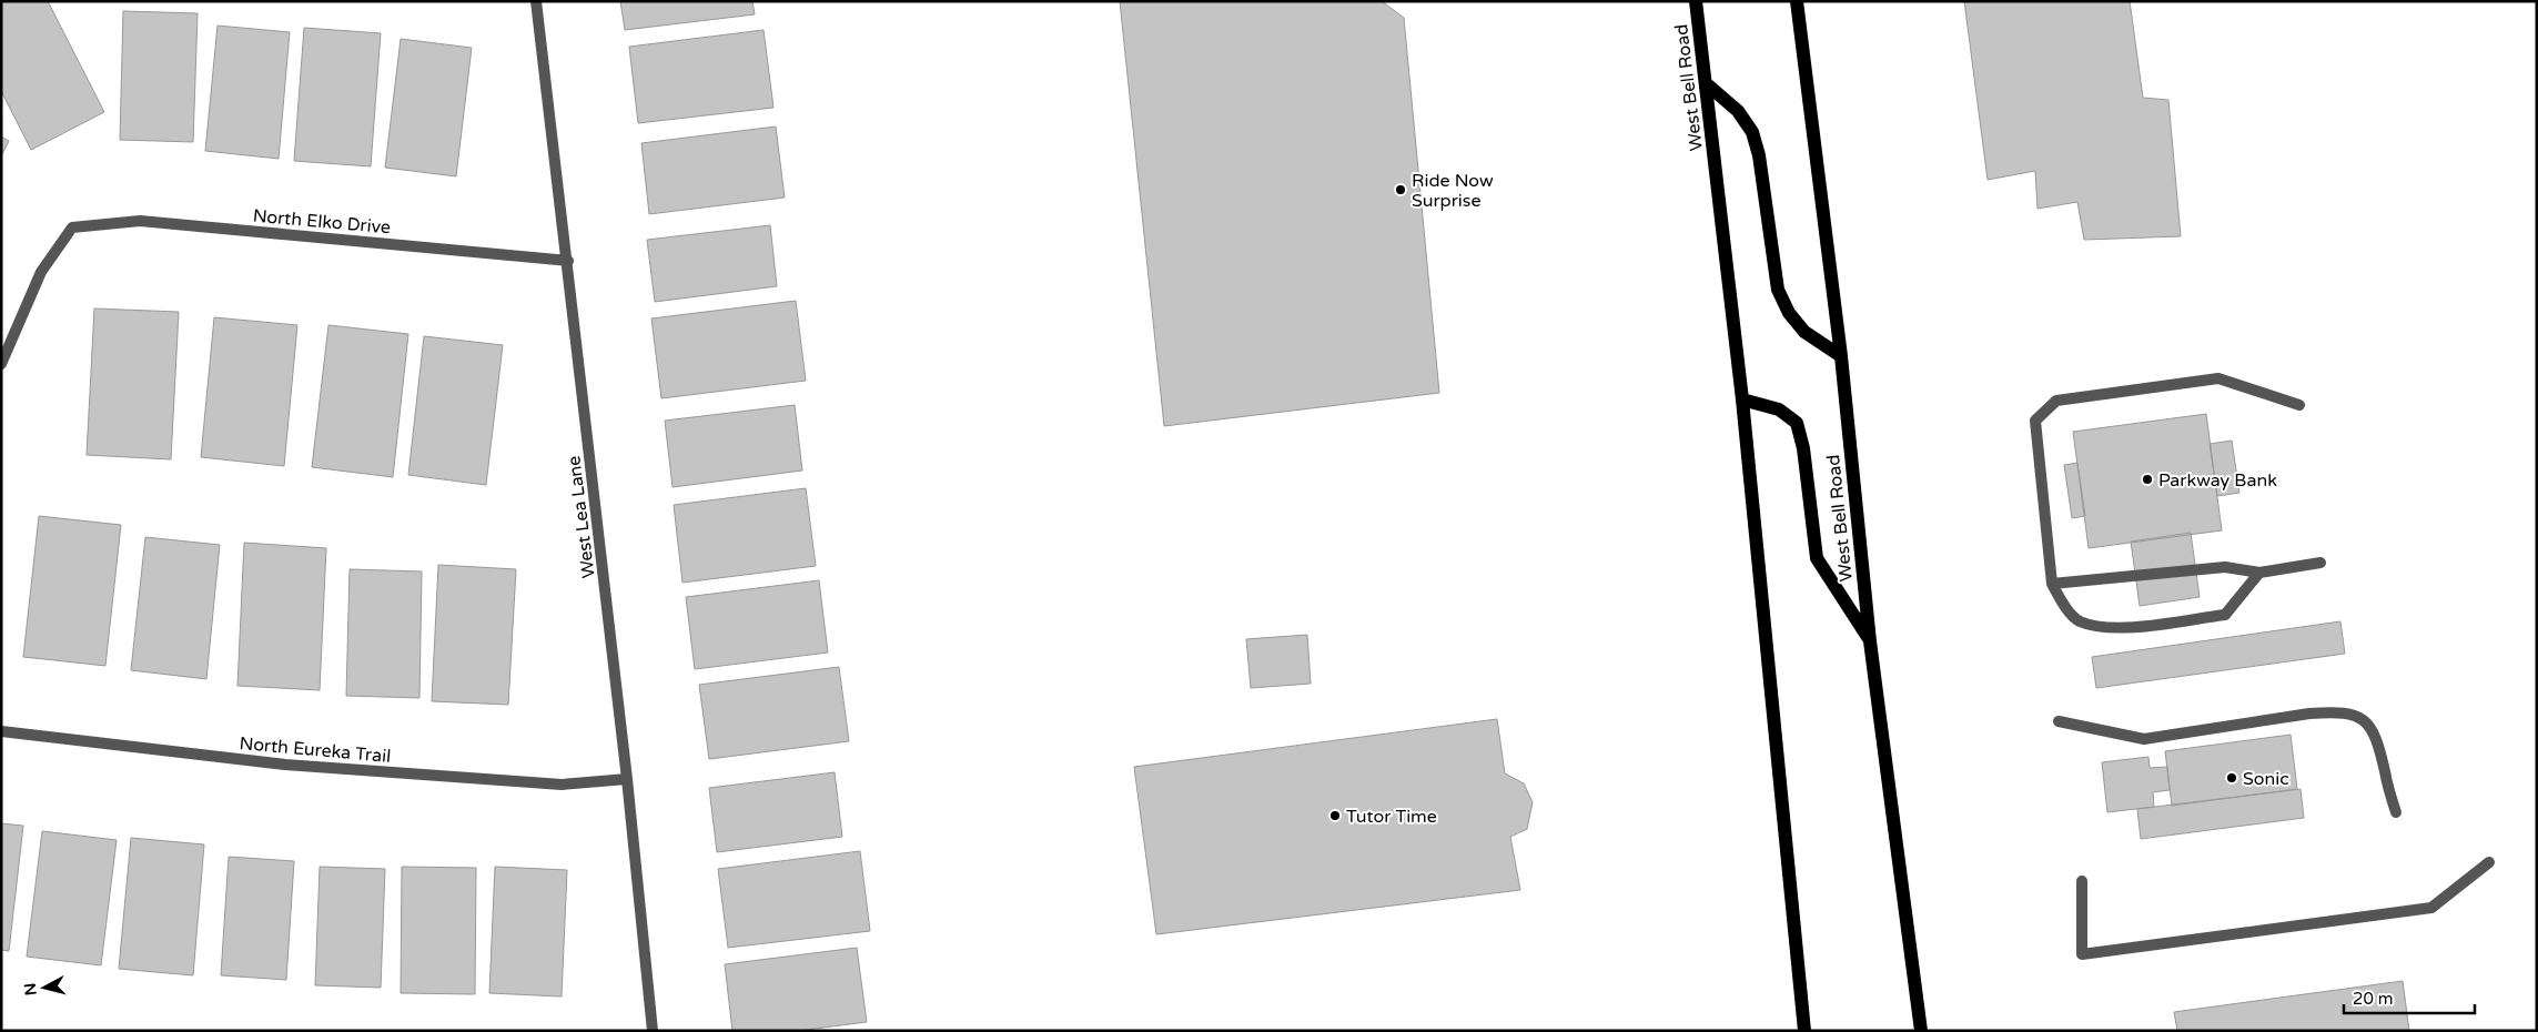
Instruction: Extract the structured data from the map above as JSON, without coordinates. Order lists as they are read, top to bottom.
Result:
{
  "streets": {
    "main road": ["West Bell Road"],
    "street": ["North Elko Drive", "West Lea Lane", "North Eureka Trail"]
  },
  "crossings": [
    ["North Elko Drive", "West Lea Lane"],
    ["West Lea Lane", "North Eureka Trail"]
  ],
  "places": [
    "Ride Now Surprise",
    "Parkway Bank",
    "Sonic",
    "Tutor Time"
  ],
  "scale_bar": "20 m",
  "north": "left"
}
